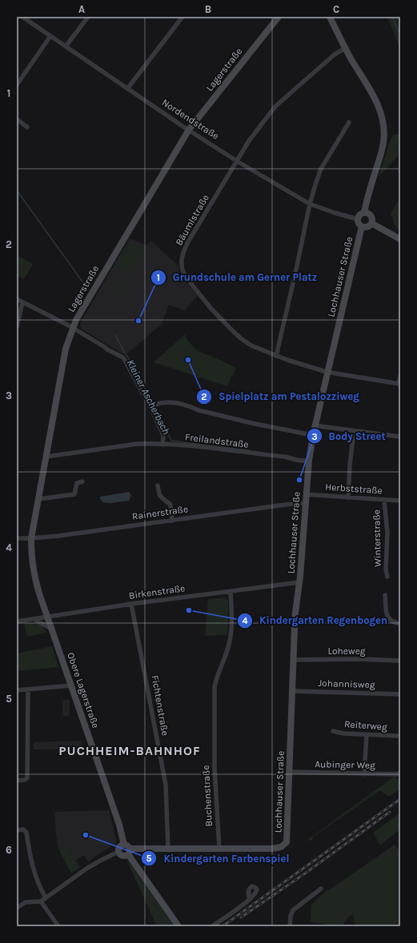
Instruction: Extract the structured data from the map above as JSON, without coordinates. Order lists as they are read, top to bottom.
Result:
{
  "streets": {
    "street": [
      "Lagerstraße",
      "Nordendstraße",
      "Bäumlstraße",
      "Lochhauser Straße",
      "Freilandstraße",
      "Herbststraße",
      "Rainerstraße",
      "Winterstraße",
      "Birkenstraße",
      "Loheweg",
      "Johannisweg",
      "Obere Lagerstraße",
      "Fichtenstraße",
      "Reiterweg",
      "Aubinger Weg",
      "Buchenstraße"
    ]
  },
  "crossings": [
    ["Lagerstraße", "Nordendstraße"],
    ["Lagerstraße", "Freilandstraße"],
    ["Lagerstraße", "Rainerstraße"],
    ["Lagerstraße", "Birkenstraße"],
    ["Lagerstraße", "Obere Lagerstraße"],
    ["Nordendstraße", "Bäumlstraße"],
    ["Nordendstraße", "Lochhauser Straße"],
    ["Bäumlstraße", "Lochhauser Straße"],
    ["Lochhauser Straße", "Freilandstraße"],
    ["Lochhauser Straße", "Herbststraße"],
    ["Lochhauser Straße", "Rainerstraße"],
    ["Lochhauser Straße", "Birkenstraße"],
    ["Lochhauser Straße", "Loheweg"],
    ["Lochhauser Straße", "Johannisweg"],
    ["Lochhauser Straße", "Aubinger Weg"],
    ["Lochhauser Straße", "Buchenstraße"],
    ["Herbststraße", "Winterstraße"],
    ["Birkenstraße", "Obere Lagerstraße"],
    ["Birkenstraße", "Fichtenstraße"],
    ["Birkenstraße", "Buchenstraße"]
  ],
  "districts": ["PUCHHEIM-BAHNHOF"],
  "water": ["Kleiner Ascherbach"],
  "places": [
    "Grundschule am Gerner Platz",
    "Spielplatz am Pestalozziweg",
    "Body Street",
    "Kindergarten Regenbogen",
    "Kindergarten Farbenspiel"
  ],
  "grid": {
    "columns": ["A", "B", "C"],
    "rows": [
      "1",
      "2",
      "3",
      "4",
      "5",
      "6"
    ]
  }
}
